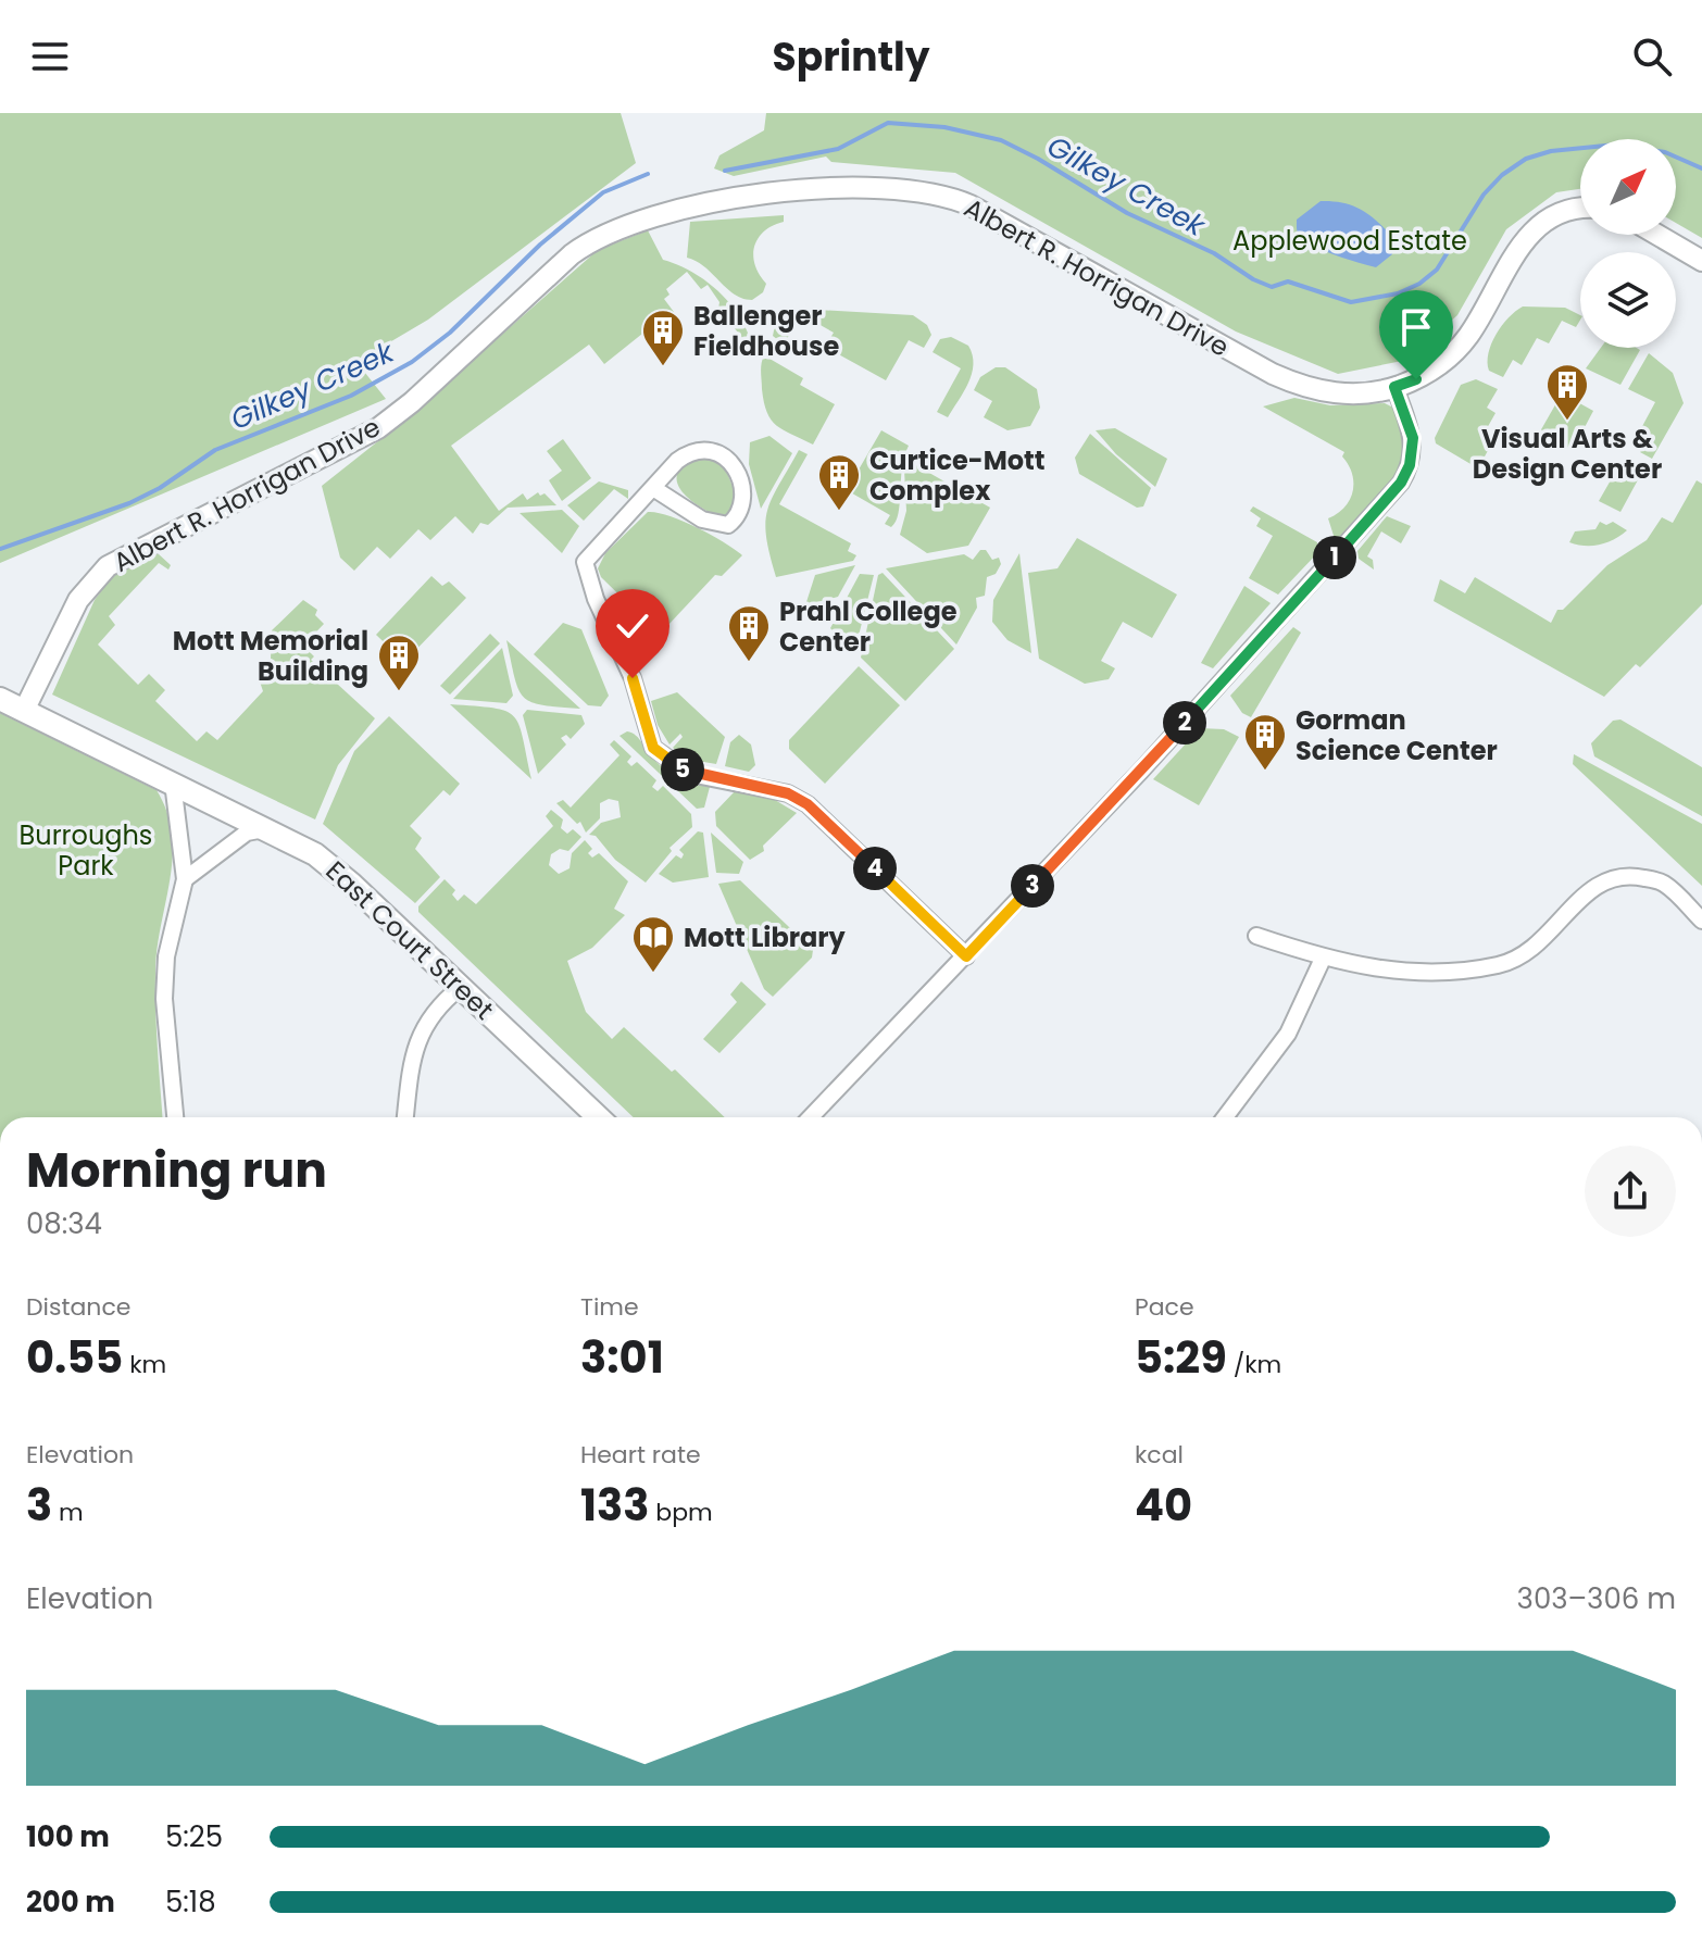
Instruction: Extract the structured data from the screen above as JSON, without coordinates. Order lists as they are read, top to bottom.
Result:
{
  "streets": {
    "main road": ["East Court Street"],
    "street": ["Albert R. Horrigan Drive"]
  },
  "crossings": [
    ["Albert R. Horrigan Drive", "East Court Street"]
  ],
  "water": ["Gilkey Creek"],
  "parks": ["Applewood Estate", "Burroughs Park"],
  "places": {
    "building": [
      "Ballenger Fieldhouse",
      "Visual Arts & Design Center",
      "Curtice-Mott Complex",
      "Prahl College Center",
      "Mott Memorial Building",
      "Gorman Science Center"
    ],
    "library": ["Mott Library"]
  },
  "north": "top right",
  "page": {
    "header": "Sprintly",
    "pins": [
      "1",
      "2",
      "5",
      "4",
      "3"
    ],
    "heading": ["Morning run", "08:34"],
    "stats": [
      ["Distance", "0.55 km"],
      ["Time", "3:01"],
      ["Pace", "5:29 /km"],
      ["Elevation", "3 m"],
      ["Heart rate", "133 bpm"],
      ["kcal", "40"]
    ],
    "chart": ["Elevation", "303–306 m"],
    "list": [
      {
        "name": "100 m",
        "note": "5:25"
      },
      {
        "name": "200 m",
        "note": "5:18"
      }
    ]
  }
}
